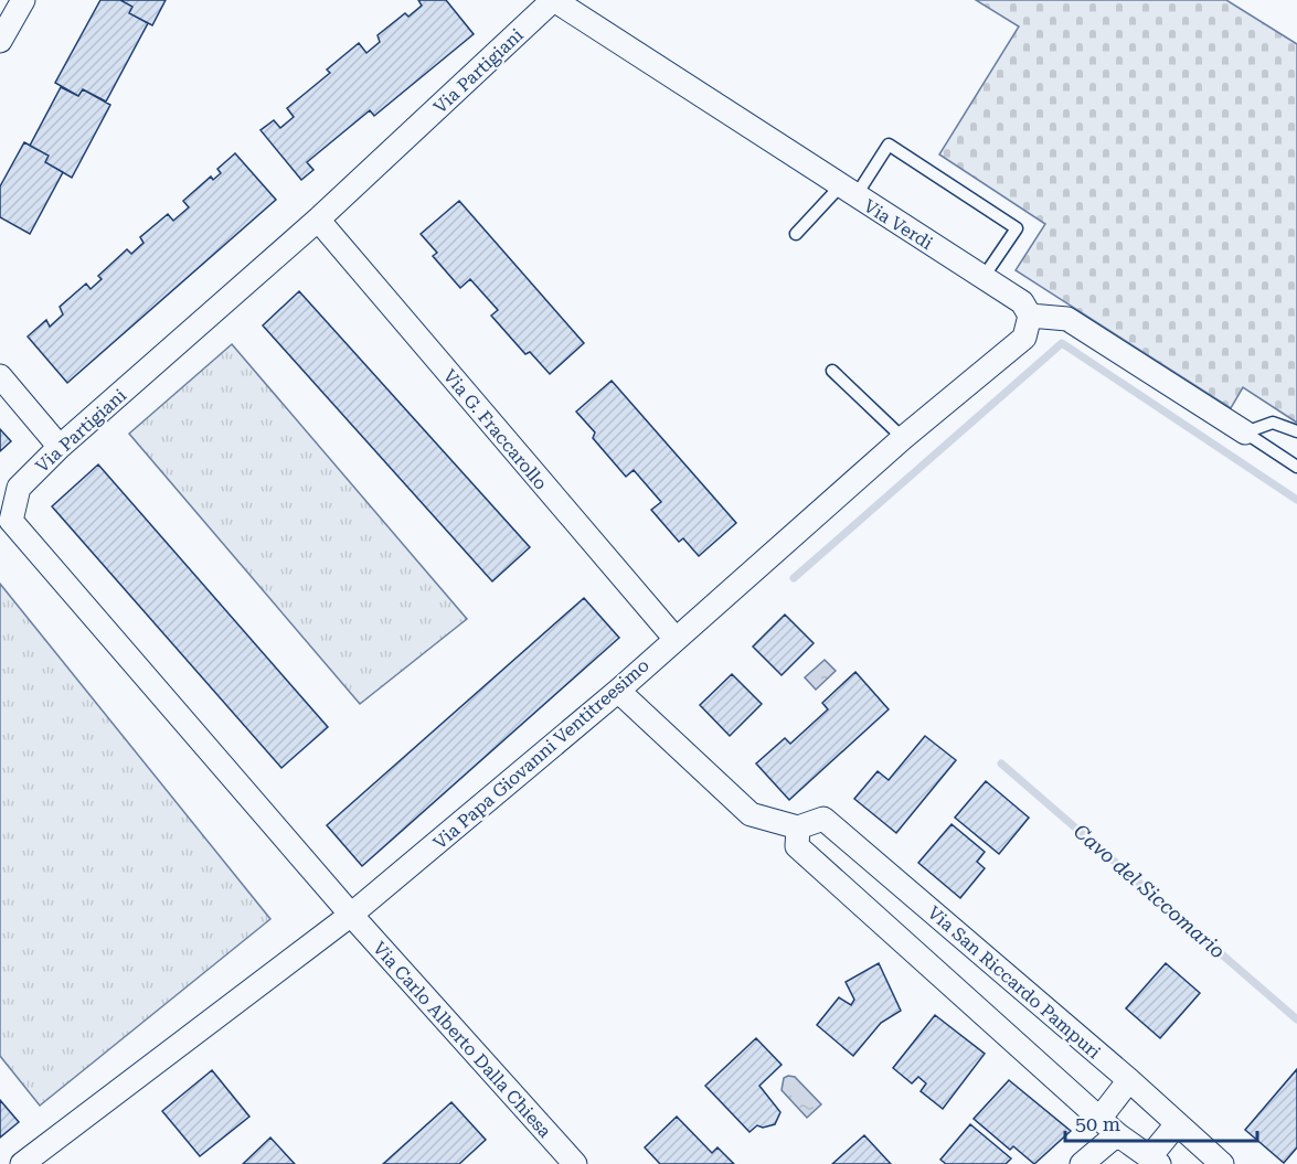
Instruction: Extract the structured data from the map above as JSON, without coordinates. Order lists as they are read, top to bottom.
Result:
{
  "streets": {
    "street": [
      "Via Partigiani",
      "Via Verdi",
      "Via G. Fraccarollo",
      "Via Papa Giovanni Ventitreesimo",
      "Via San Riccardo Pampuri",
      "Via Carlo Alberto Dalla Chiesa"
    ]
  },
  "crossings": [
    ["Via Partigiani", "Via Verdi"],
    ["Via Partigiani", "Via G. Fraccarollo"],
    ["Via Partigiani", "Via Papa Giovanni Ventitreesimo"],
    ["Via Partigiani", "Via Carlo Alberto Dalla Chiesa"],
    ["Via Verdi", "Via Papa Giovanni Ventitreesimo"],
    ["Via G. Fraccarollo", "Via Papa Giovanni Ventitreesimo"],
    ["Via Papa Giovanni Ventitreesimo", "Via San Riccardo Pampuri"],
    ["Via Papa Giovanni Ventitreesimo", "Via Carlo Alberto Dalla Chiesa"]
  ],
  "water": ["Cavo del Siccomario"],
  "scale_bar": "50 m"
}
